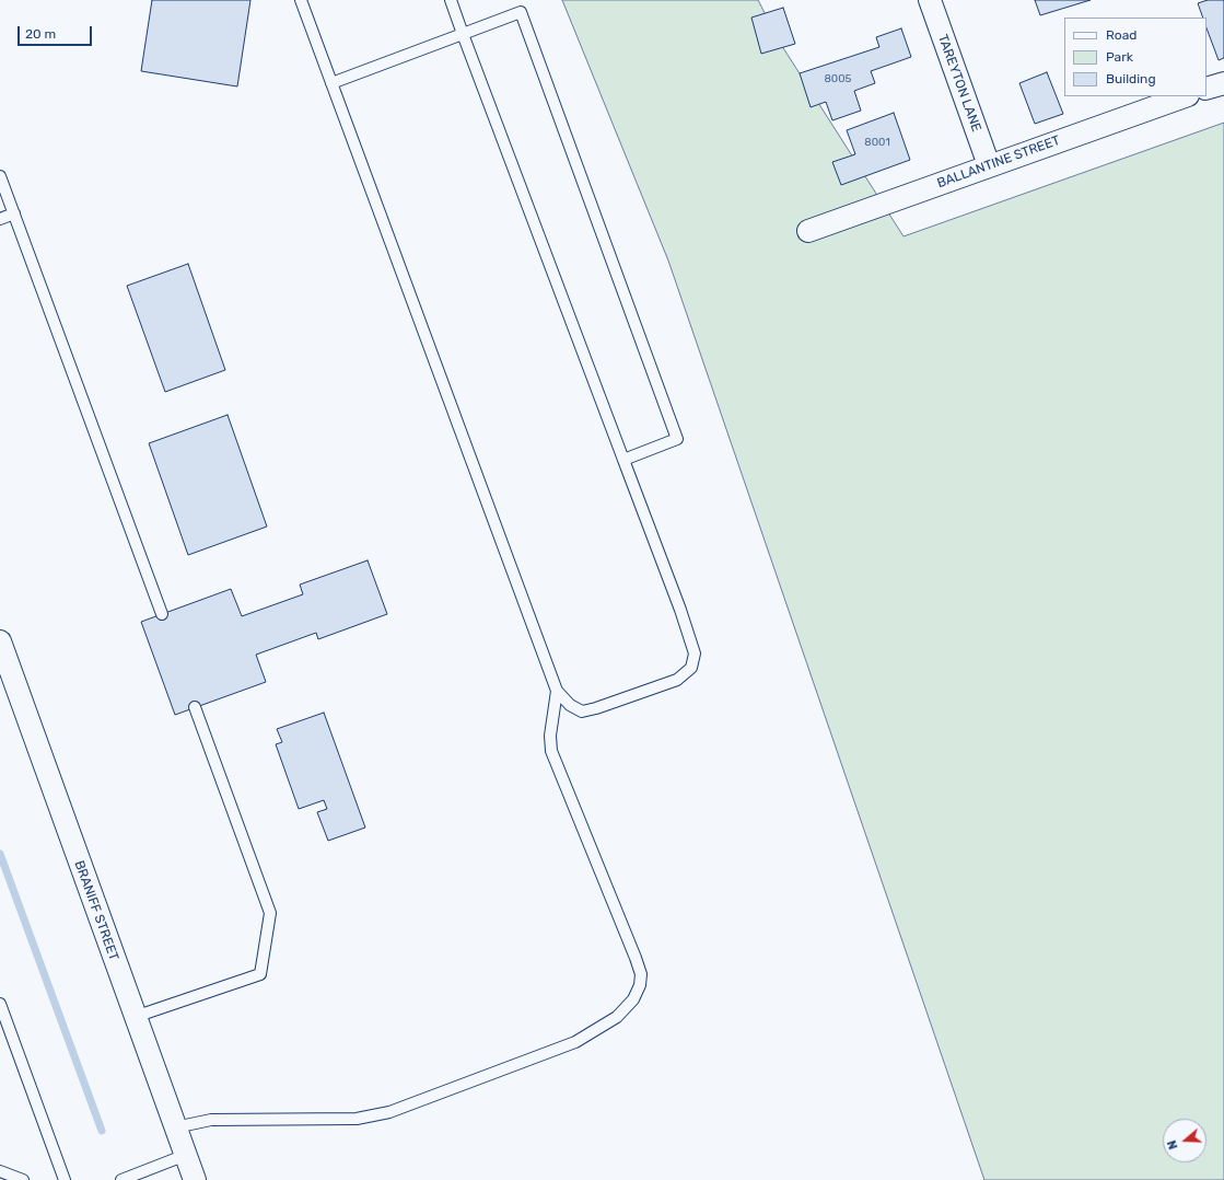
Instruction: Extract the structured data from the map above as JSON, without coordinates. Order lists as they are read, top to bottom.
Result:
{
  "streets": {
    "street": ["TAREYTON LANE", "BALLANTINE STREET", "BRANIFF STREET"]
  },
  "crossings": [
    ["TAREYTON LANE", "BALLANTINE STREET"]
  ],
  "house_numbers": ["8005", "8001"],
  "legend": ["Road", "Park", "Building"],
  "scale_bar": "20 m",
  "north": "left"
}
